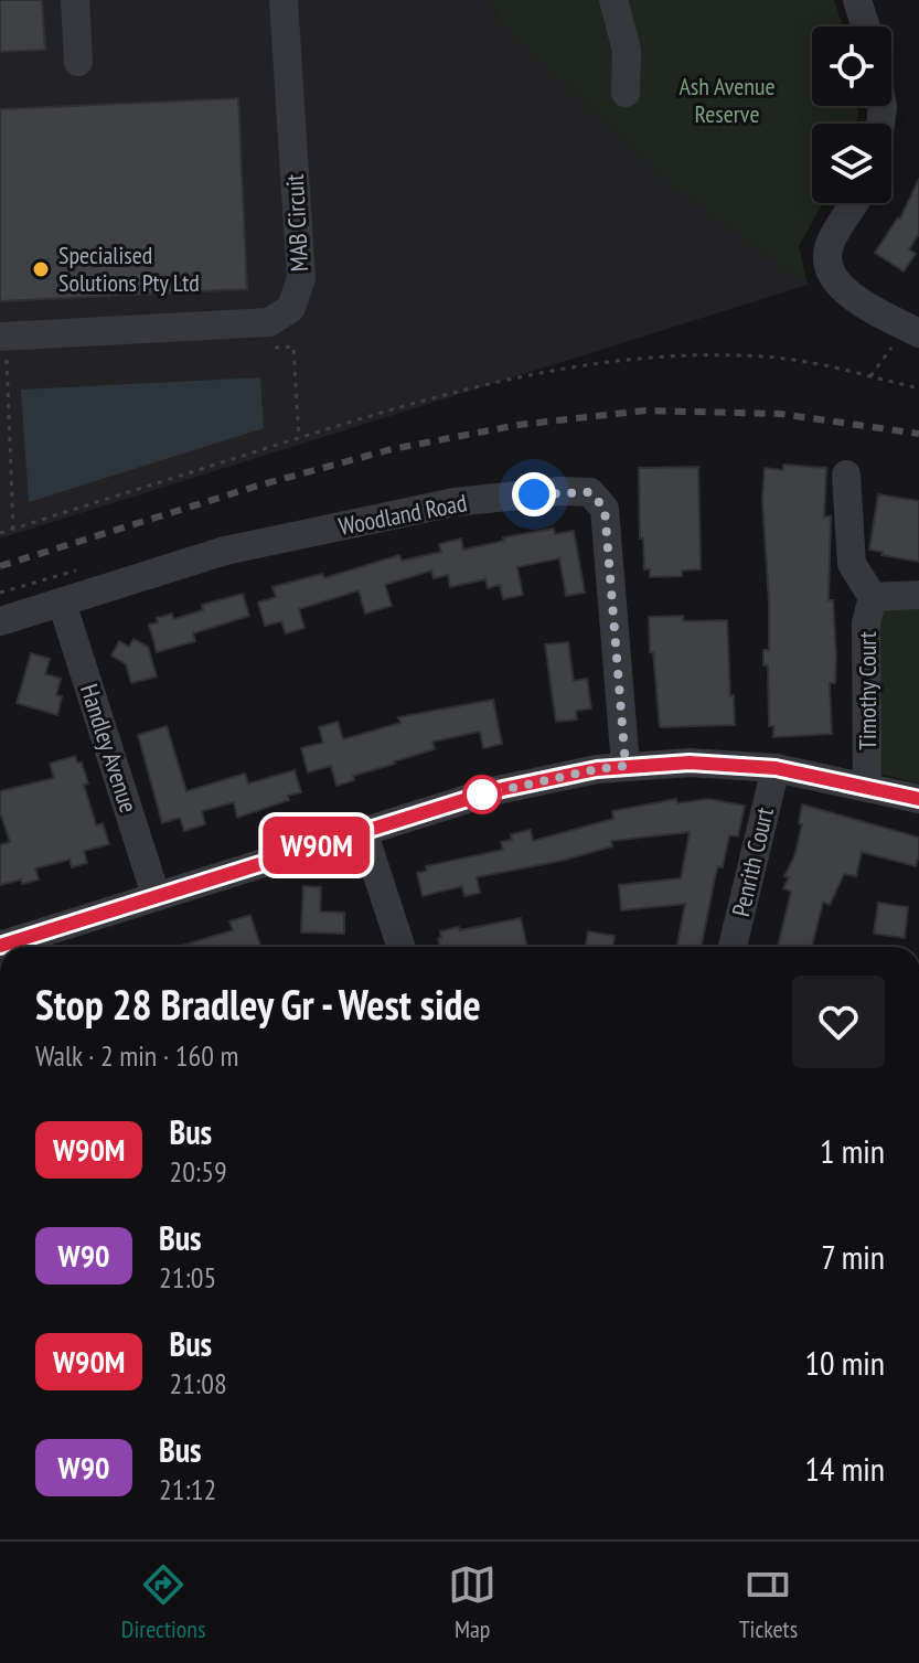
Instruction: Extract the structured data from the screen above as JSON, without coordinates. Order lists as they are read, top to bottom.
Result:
{
  "streets": {
    "street": [
      "MAB Circuit",
      "Woodland Road",
      "Timothy Court",
      "Handley Avenue",
      "Penrith Court"
    ]
  },
  "crossings": [
    ["Woodland Road", "Handley Avenue"]
  ],
  "parks": ["Ash Avenue Reserve"],
  "places": ["Specialised Solutions Pty Ltd"],
  "lines": ["bus line W90M"],
  "page": {
    "on_map": "W90M",
    "heading": ["Stop 28 Bradley Gr - West side", "Walk · 2 min · 160 m"],
    "list": [
      {
        "mark": "W90M",
        "name": "Bus",
        "note": "20:59",
        "value": "1 min"
      },
      {
        "mark": "W90",
        "name": "Bus",
        "note": "21:05",
        "value": "7 min"
      },
      {
        "mark": "W90M",
        "name": "Bus",
        "note": "21:08",
        "value": "10 min"
      },
      {
        "mark": "W90",
        "name": "Bus",
        "note": "21:12",
        "value": "14 min"
      }
    ],
    "tabs": ["Directions", "Map", "Tickets"]
  }
}
